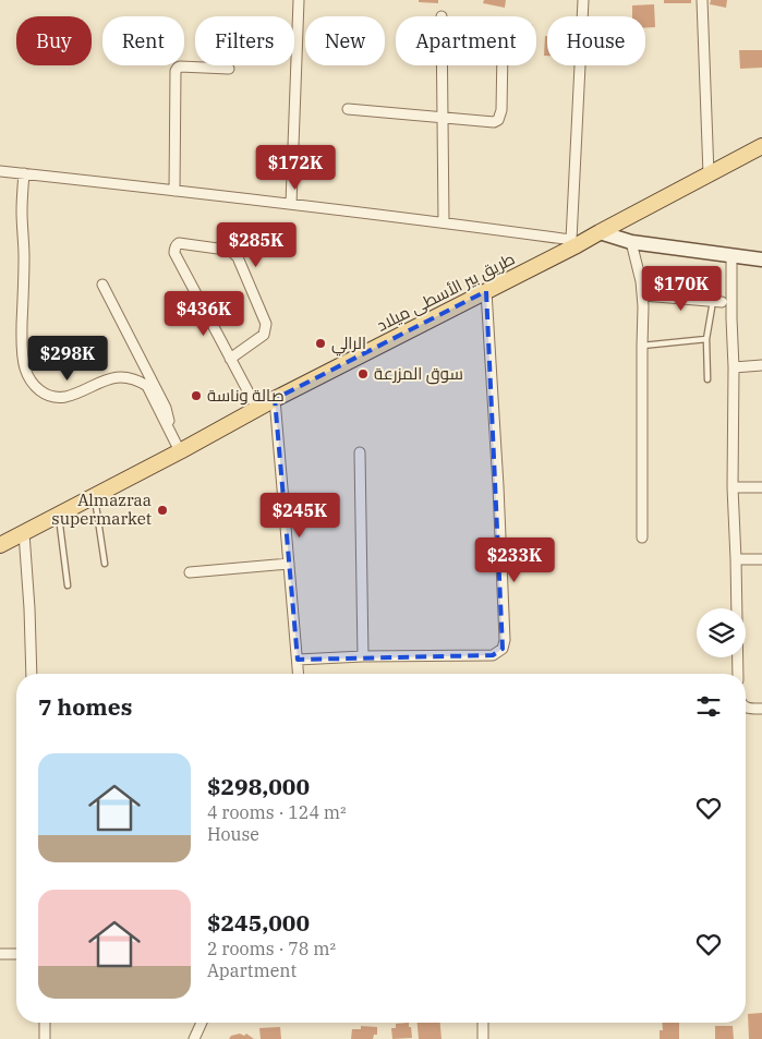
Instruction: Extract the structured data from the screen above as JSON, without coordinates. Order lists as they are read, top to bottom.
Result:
{
  "streets": {
    "main road": ["طريق بير الأسطى ميلاد"]
  },
  "places": [
    "الرالي",
    "سوق المزرعة",
    "صالة وناسة",
    "Almazraa supermarket"
  ],
  "page": {
    "chip": [
      "Buy",
      "Rent",
      "Filters",
      "New",
      "Apartment",
      "House"
    ],
    "price": [
      "$172K",
      "$285K",
      "$170K",
      "$436K",
      "$298K",
      "$245K",
      "$233K"
    ],
    "heading": "7 homes",
    "list": [
      {
        "name": "$298,000",
        "note": "4 rooms · 124 m² · House"
      },
      {
        "name": "$245,000",
        "note": "2 rooms · 78 m² · Apartment"
      }
    ]
  }
}
